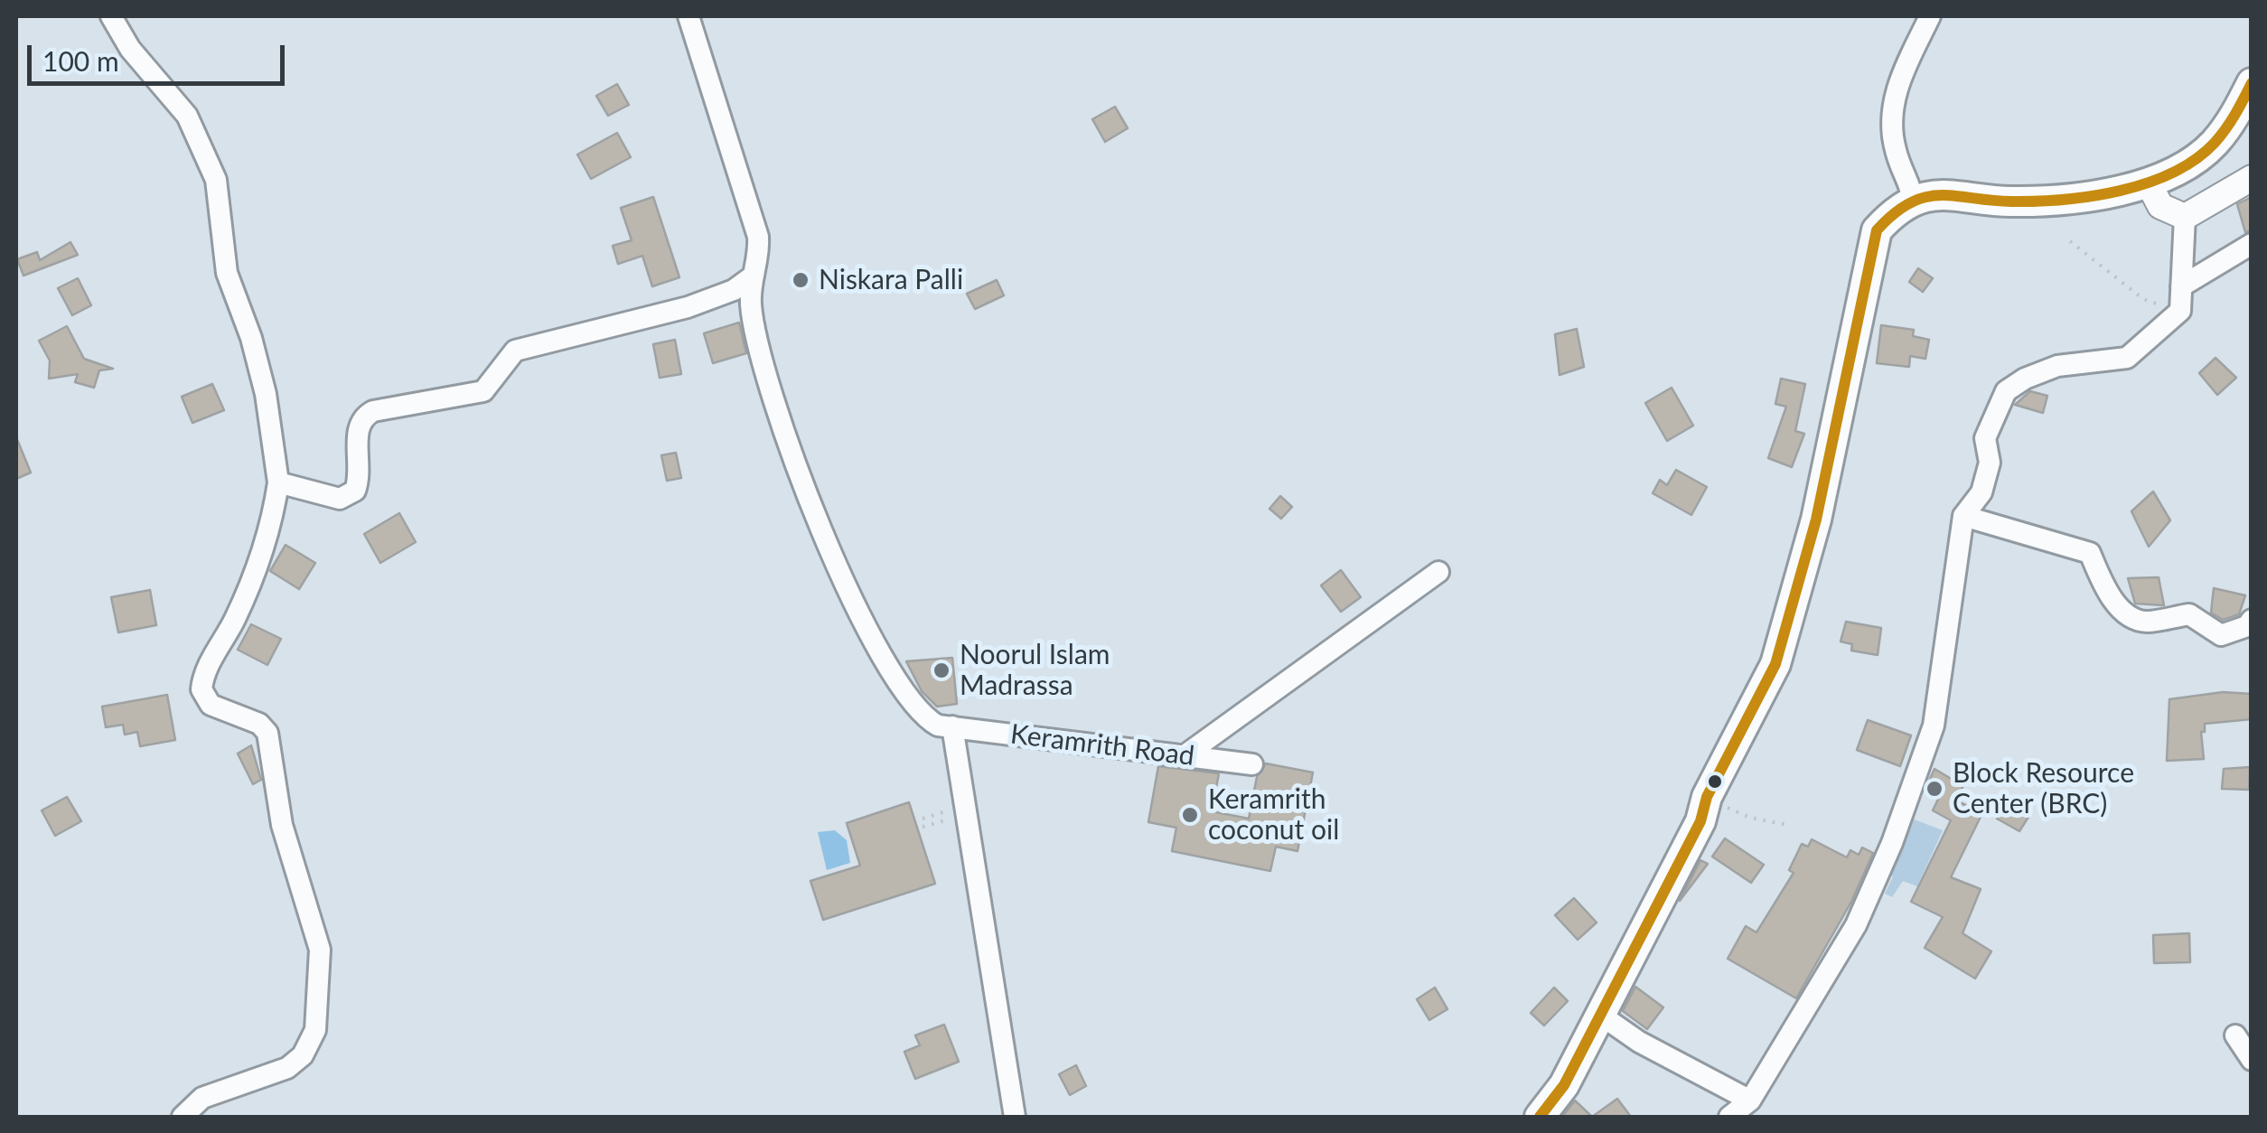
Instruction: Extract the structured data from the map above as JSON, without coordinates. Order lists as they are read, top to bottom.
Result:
{
  "streets": {
    "street": ["Keramrith Road"]
  },
  "places": [
    "Niskara Palli",
    "Noorul Islam Madrassa",
    "Block Resource Center (BRC)",
    "Keramrith coconut oil"
  ],
  "scale_bar": "100 m"
}
